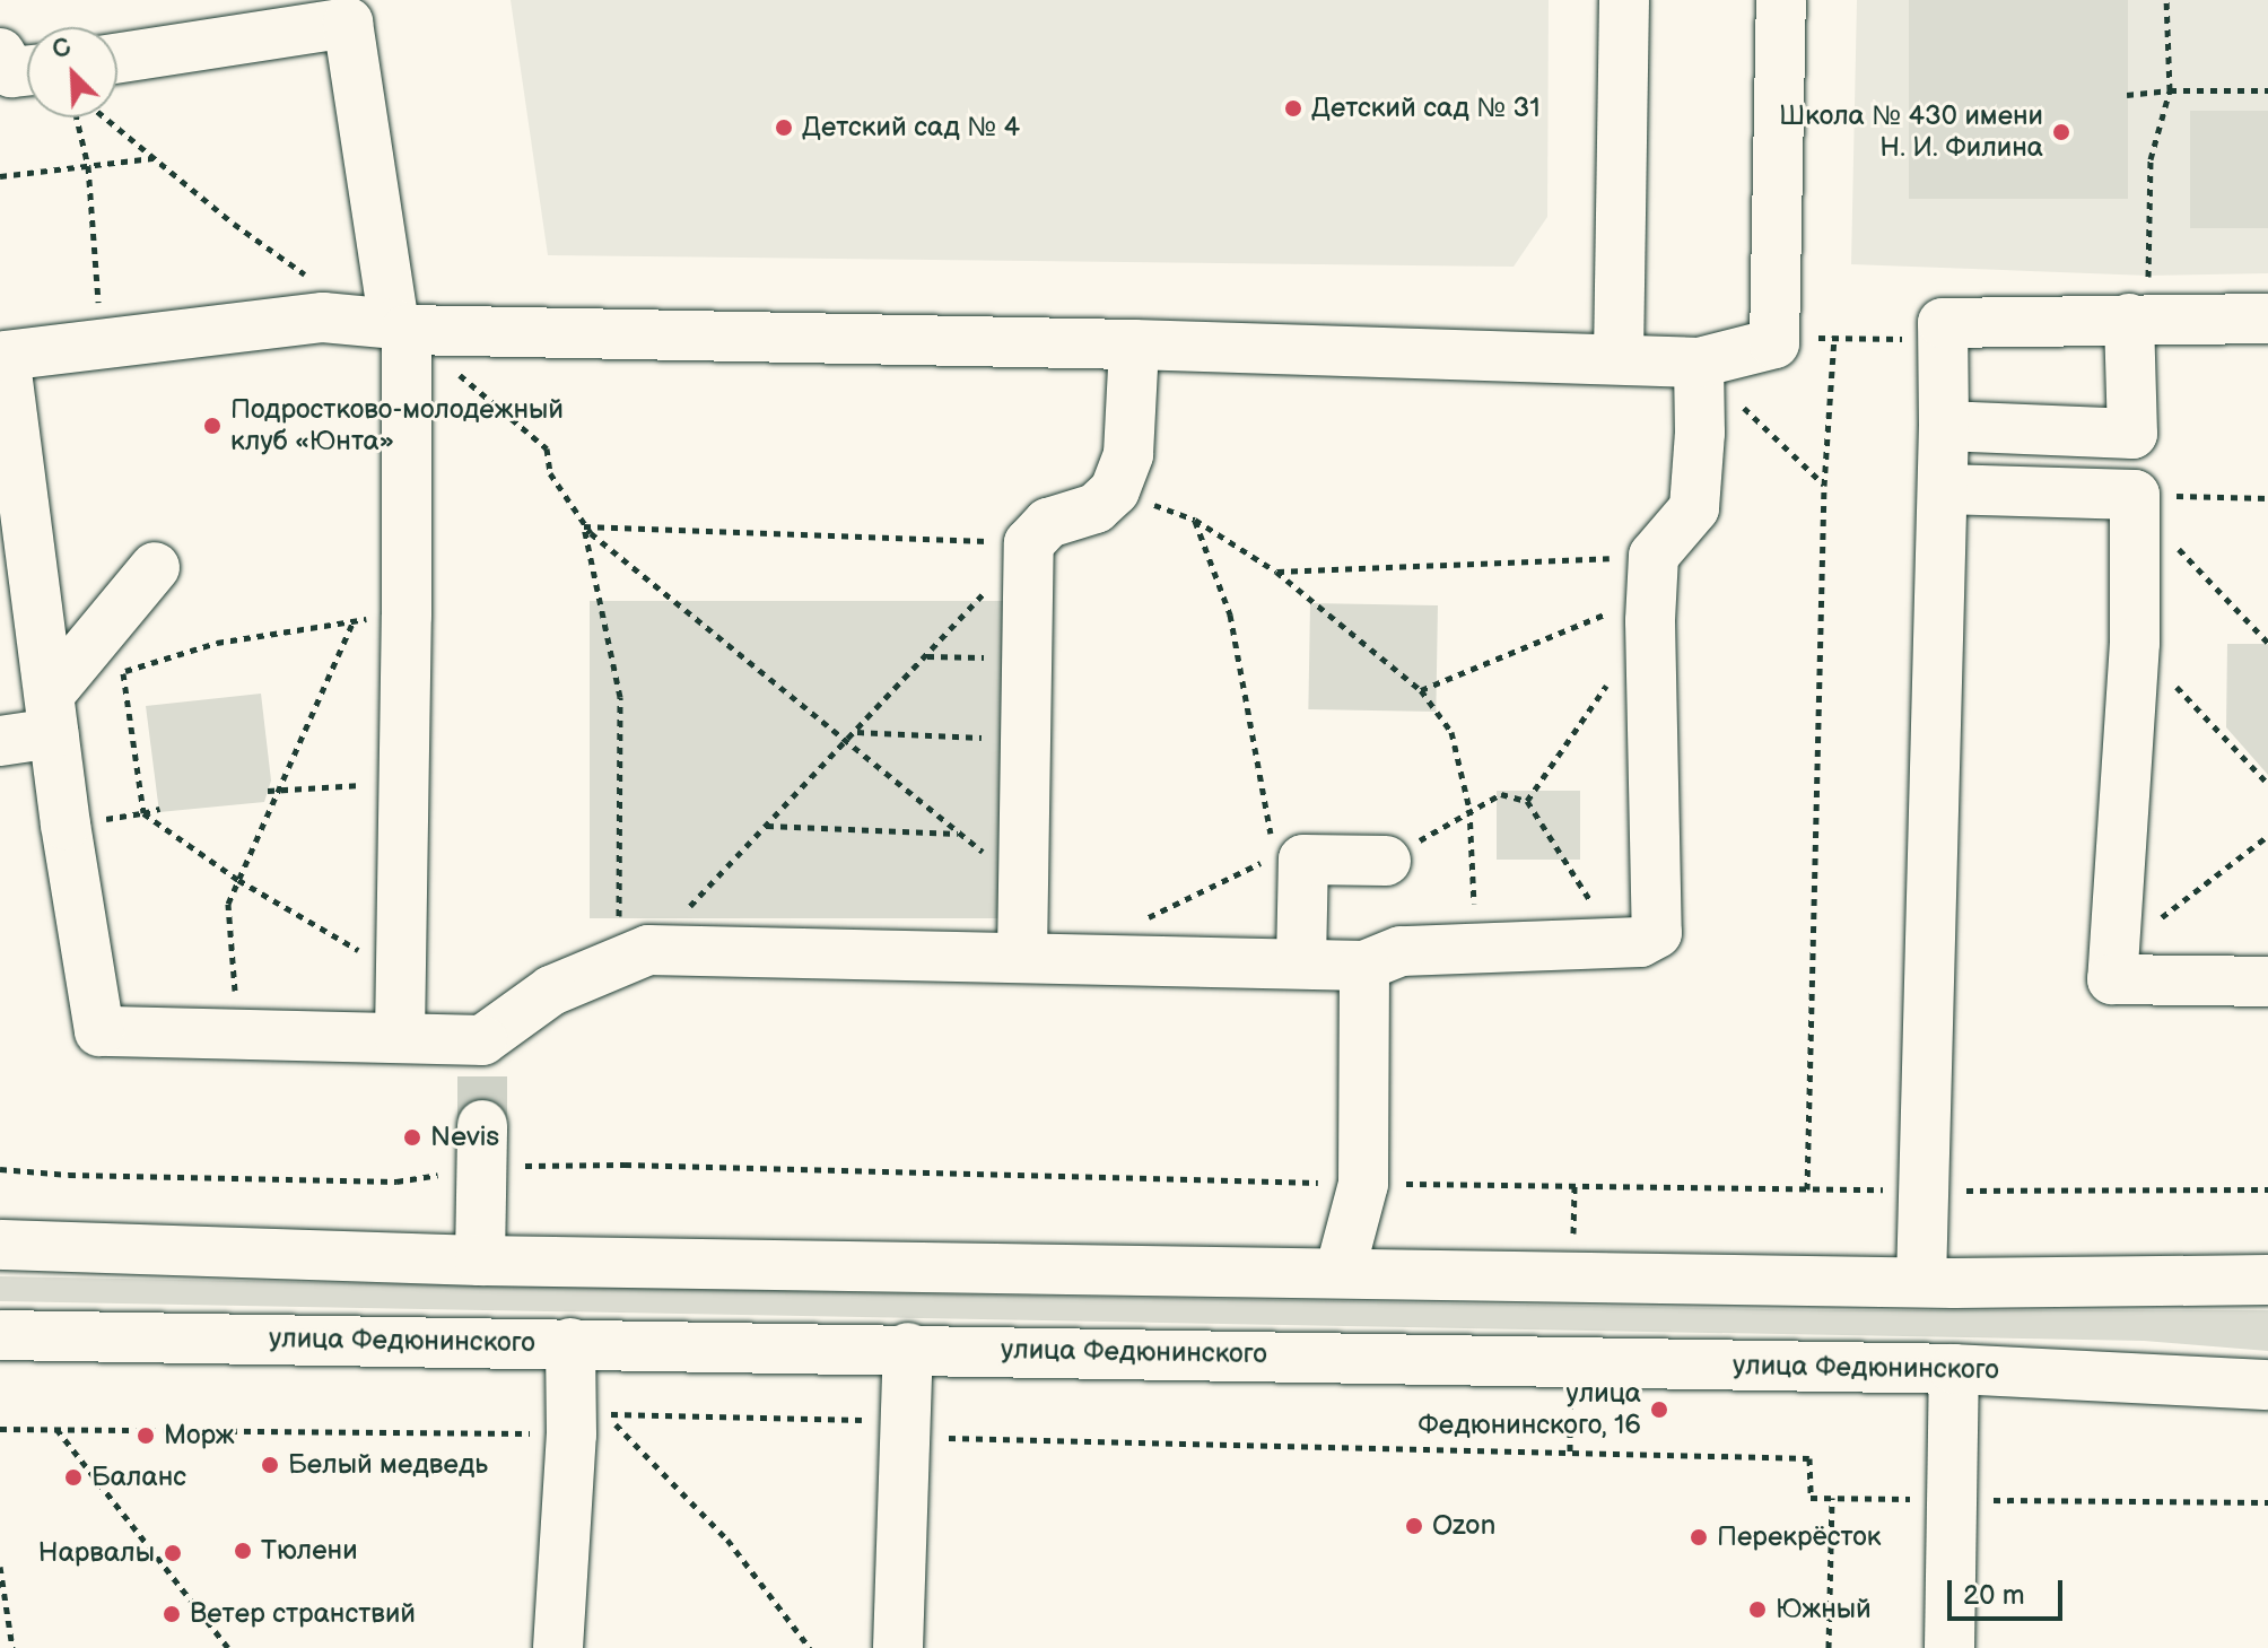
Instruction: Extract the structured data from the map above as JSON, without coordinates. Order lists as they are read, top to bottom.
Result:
{
  "streets": {
    "main road": ["улица Федюнинского"]
  },
  "places": [
    "Детский сад № 31",
    "Детский сад № 4",
    "Школа № 430 имени Н. И. Филина",
    "Подростково-молодежный клуб «Юнта»",
    "Nevis",
    "улица Федюнинского, 16",
    "Морж",
    "Белый медведь",
    "Баланс",
    "Ozon",
    "Перекрёсток",
    "Тюлени",
    "Нарвалы",
    "Южный",
    "Ветер странствий"
  ],
  "scale_bar": "20 m",
  "north": "top left"
}
